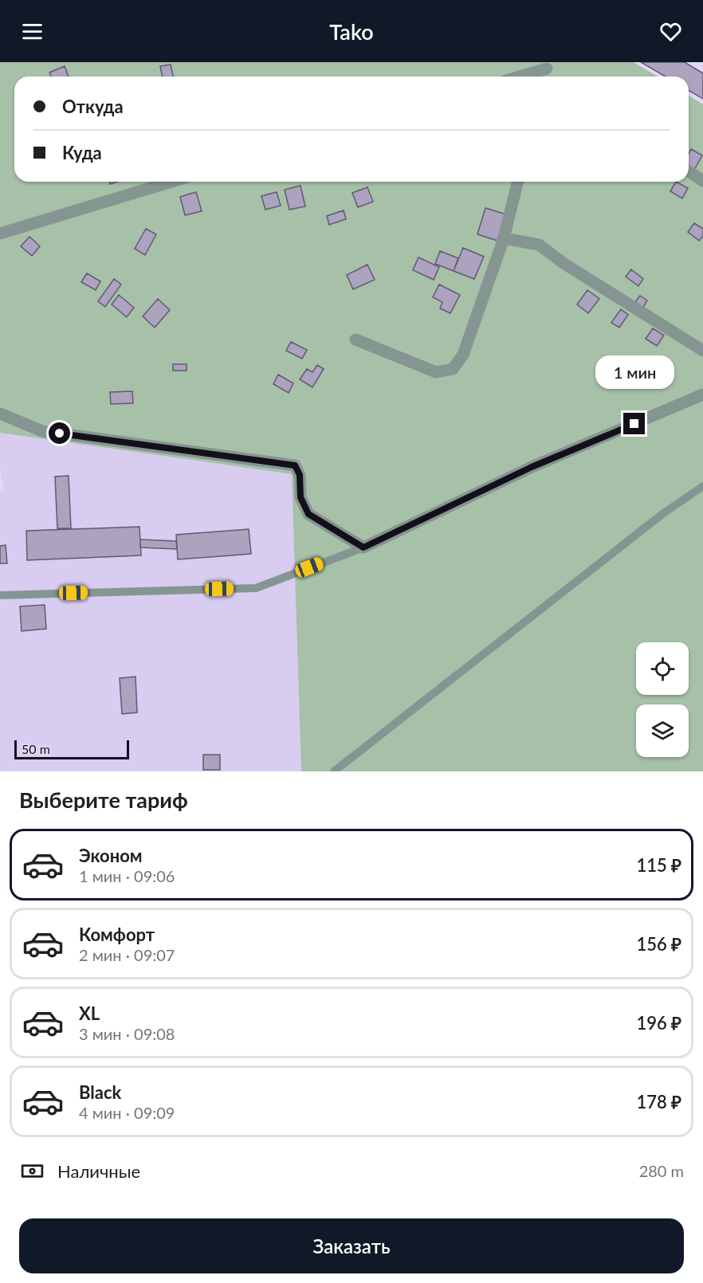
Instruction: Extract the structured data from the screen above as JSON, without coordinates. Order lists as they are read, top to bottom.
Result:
{
  "scale_bar": "50 m",
  "page": {
    "header": "Tako",
    "banner": ["Откуда", "Куда"],
    "bubble": "1 мин",
    "scale": "50 m",
    "heading": "Выберите тариф",
    "list": [
      {
        "name": "Эконом",
        "note": "1 мин · 09:06",
        "value": "115 ₽"
      },
      {
        "name": "Комфорт",
        "note": "2 мин · 09:07",
        "value": "156 ₽"
      },
      {
        "name": "XL",
        "note": "3 мин · 09:08",
        "value": "196 ₽"
      },
      {
        "name": "Black",
        "note": "4 мин · 09:09",
        "value": "178 ₽"
      }
    ],
    "pay": ["Наличные", "280 m"],
    "buttons": "Заказать"
  }
}
